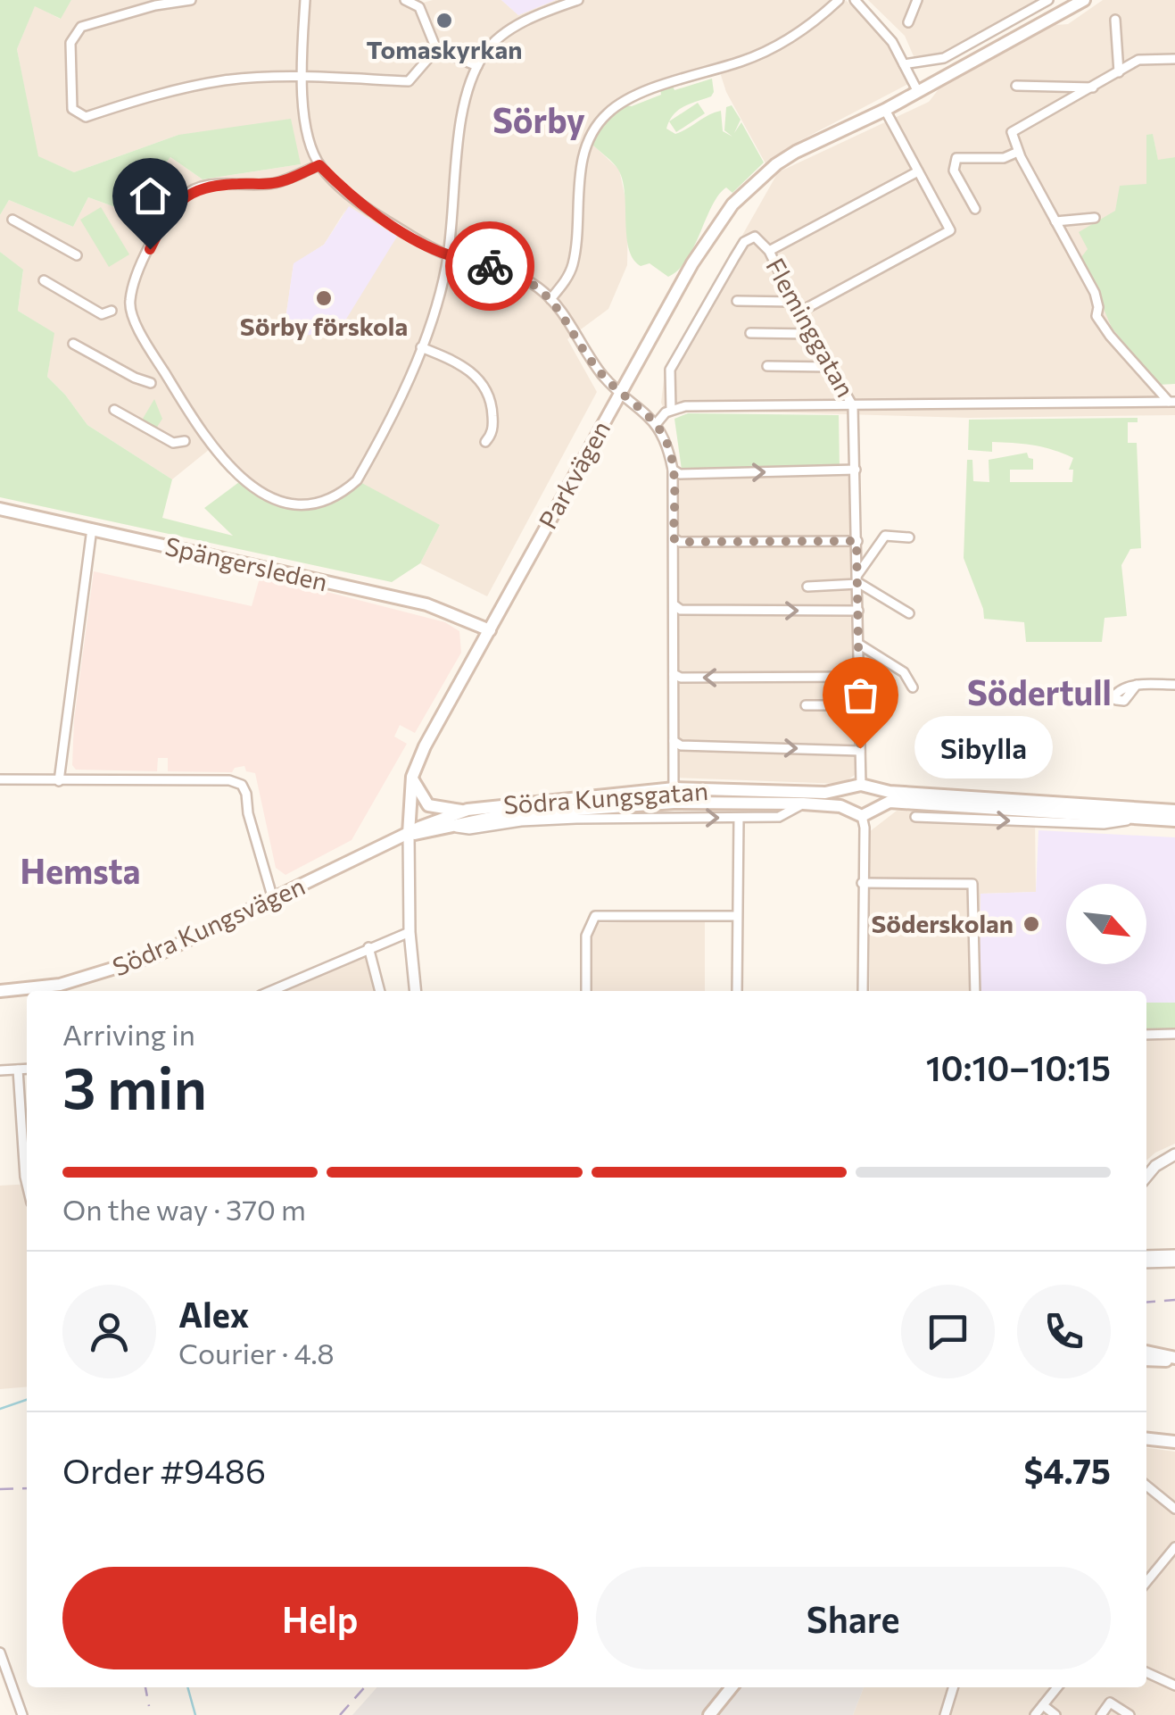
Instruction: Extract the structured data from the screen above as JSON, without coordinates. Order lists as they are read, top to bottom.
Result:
{
  "streets": {
    "main road": [
      "Parkvägen",
      "Spängersleden",
      "Södra Kungsgatan",
      "Södra Kungsvägen"
    ],
    "street": ["Fleminggatan"]
  },
  "crossings": [
    ["Fleminggatan", "Södra Kungsgatan"],
    ["Parkvägen", "Spängersleden"],
    ["Parkvägen", "Södra Kungsgatan"],
    ["Parkvägen", "Södra Kungsvägen"],
    ["Södra Kungsgatan", "Södra Kungsvägen"]
  ],
  "districts": ["Sörby", "Södertull", "Hemsta"],
  "places": [
    "Tomaskyrkan",
    "Sörby förskola",
    "Sibylla",
    "Söderskolan"
  ],
  "north": "bottom right",
  "page": {
    "bubble": "Sibylla",
    "heading": ["3 min", "Arriving in", "10:10–10:15"],
    "panel": [
      "Alex",
      "Courier · 4.8",
      "Order #9486",
      "$4.75"
    ],
    "bar": "On the way · 370 m",
    "buttons": ["Help", "Share"]
  }
}
